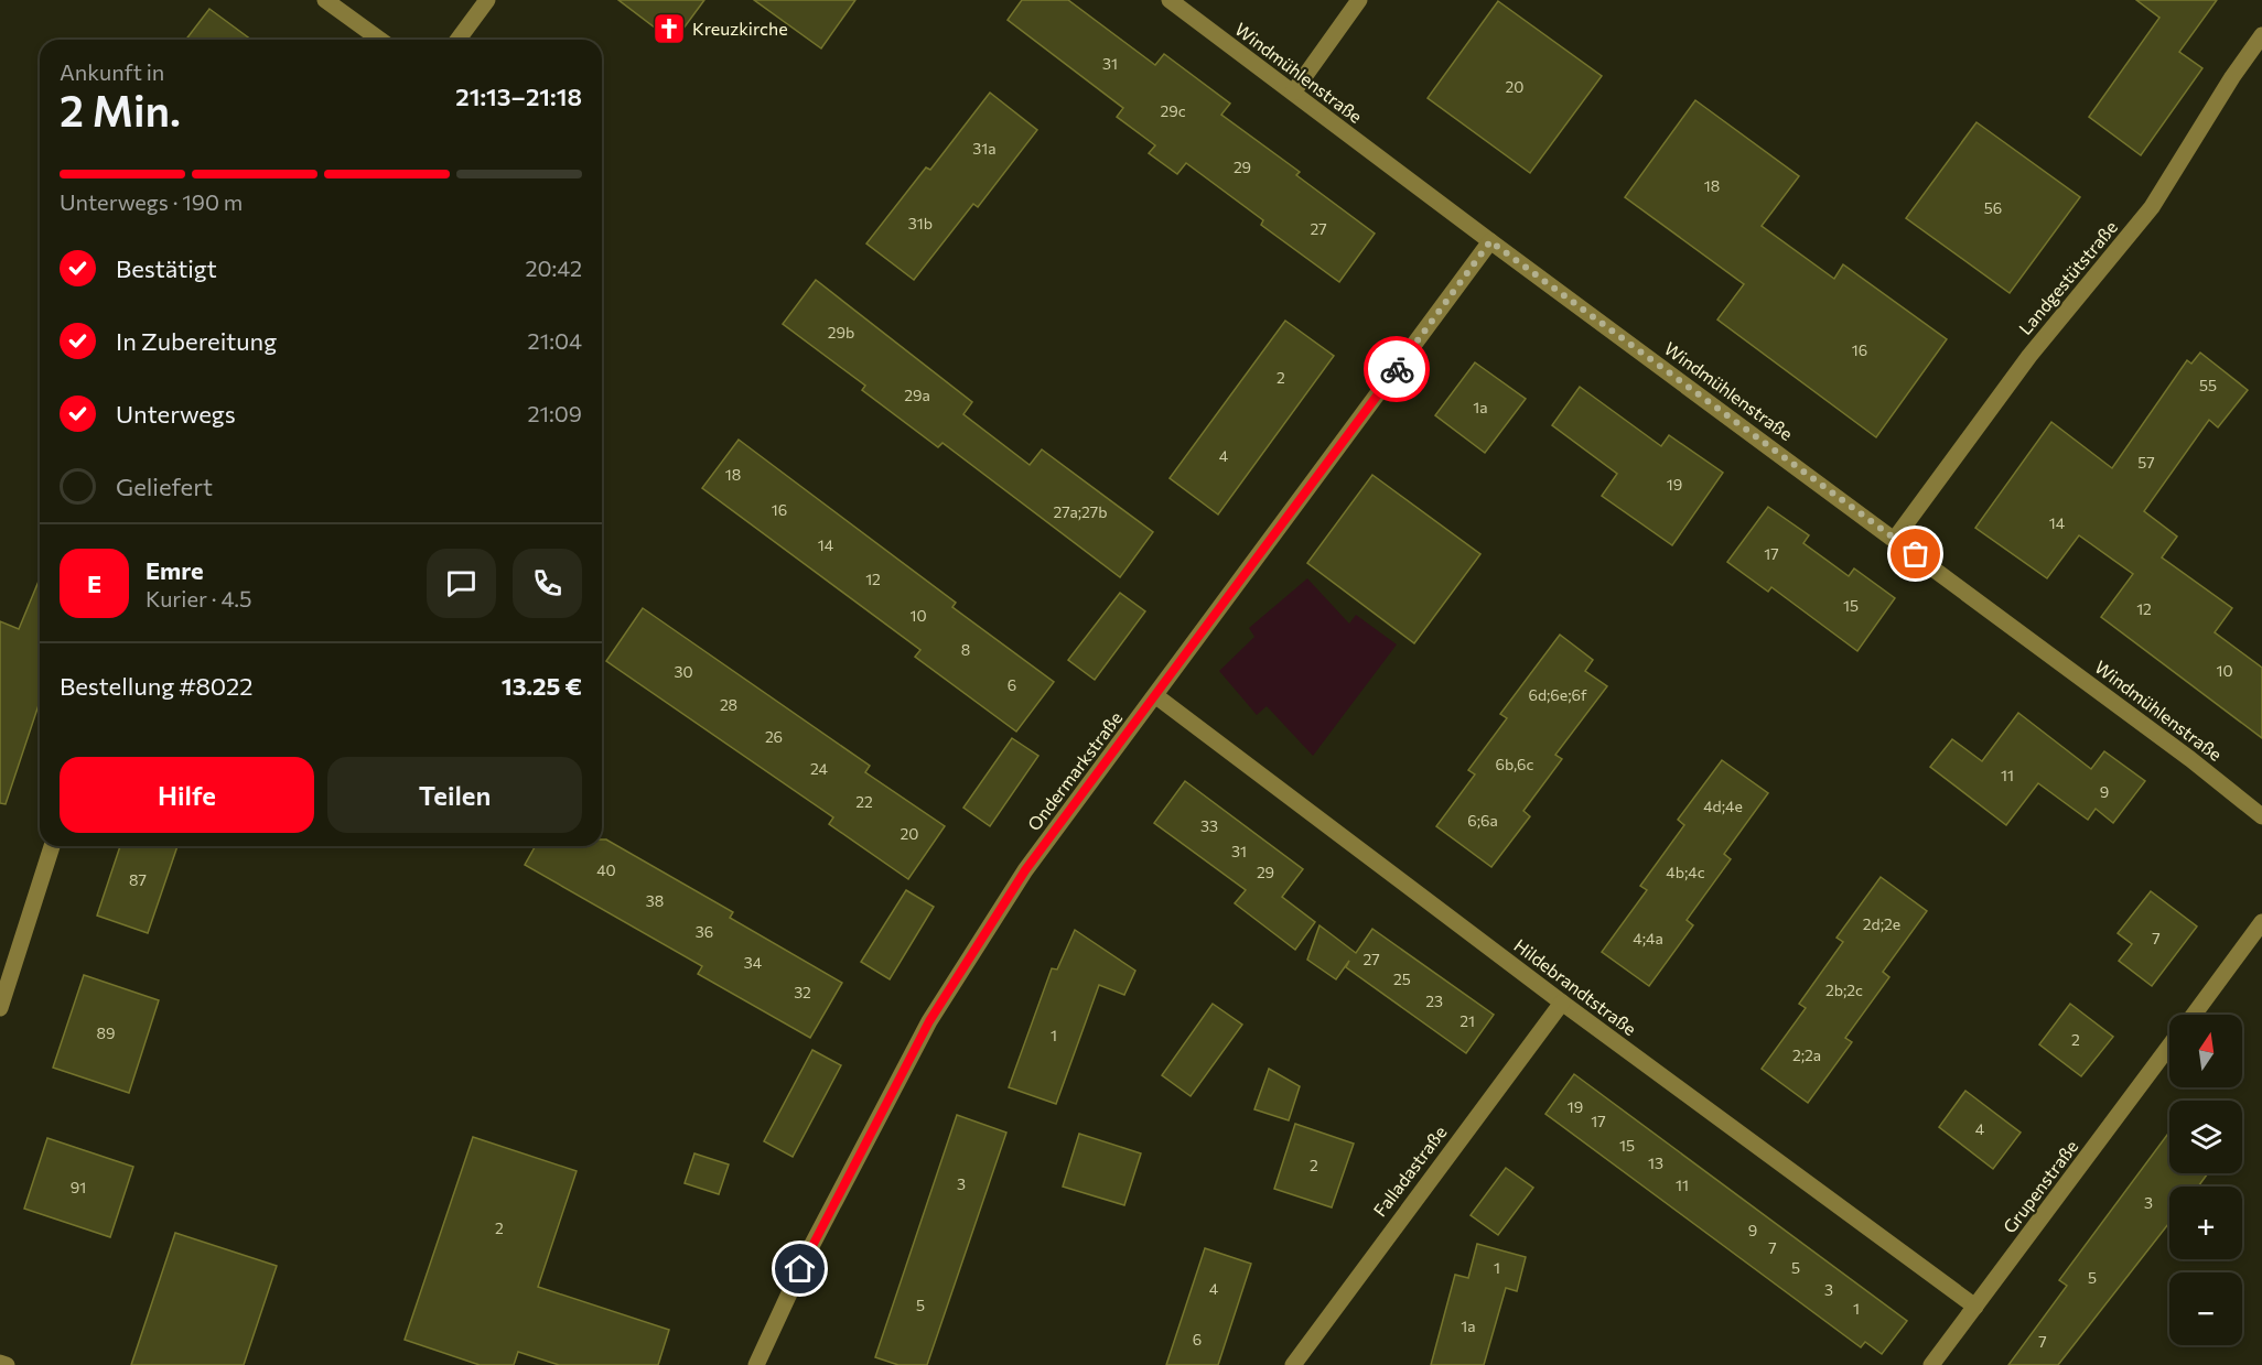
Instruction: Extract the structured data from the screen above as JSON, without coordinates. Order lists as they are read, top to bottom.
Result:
{
  "streets": {
    "street": [
      "Windmühlenstraße",
      "Landgestütstraße",
      "Ondermarkstraße",
      "Hildebrandtstraße",
      "Falladastraße",
      "Grupenstraße"
    ]
  },
  "crossings": [
    ["Windmühlenstraße", "Landgestütstraße"],
    ["Windmühlenstraße", "Ondermarkstraße"],
    ["Ondermarkstraße", "Hildebrandtstraße"],
    ["Hildebrandtstraße", "Falladastraße"],
    ["Hildebrandtstraße", "Grupenstraße"]
  ],
  "places": {
    "church": ["Kreuzkirche"]
  },
  "house_numbers": [
    "31",
    "20",
    "29c",
    "31a",
    "29",
    "18",
    "56",
    "31b",
    "27",
    "29b",
    "16",
    "2",
    "55",
    "29a",
    "1a",
    "4",
    "57",
    "18",
    "19",
    "16",
    "27a;27b",
    "14",
    "14",
    "17",
    "12",
    "15",
    "12",
    "10",
    "8",
    "10",
    "30",
    "6",
    "6d;6e;6f",
    "28",
    "26",
    "6b,6c",
    "24",
    "11",
    "9",
    "22",
    "4d;4e",
    "6;6a",
    "33",
    "20",
    "31",
    "40",
    "29",
    "4b;4c",
    "87",
    "38",
    "2d;2e",
    "36",
    "4;4a",
    "7",
    "27",
    "34",
    "25",
    "2b;2c",
    "32",
    "23",
    "21",
    "89",
    "1",
    "2",
    "2;2a",
    "19",
    "17",
    "4",
    "15",
    "13",
    "2",
    "3",
    "11",
    "91",
    "3",
    "2",
    "9",
    "7",
    "1",
    "5",
    "5",
    "4",
    "3",
    "5",
    "1",
    "1a",
    "6",
    "7"
  ],
  "north": "top",
  "page": {
    "heading": ["2 Min.", "Ankunft in", "21:13–21:18"],
    "panel": [
      "Emre",
      "Kurier · 4.5",
      "Bestellung #8022",
      "13.25 €"
    ],
    "bar": "Unterwegs · 190 m",
    "list": [
      ["Bestätigt", "20:42"],
      ["In Zubereitung", "21:04"],
      ["Unterwegs", "21:09"],
      "Geliefert"
    ],
    "round": "E",
    "buttons": ["Hilfe", "Teilen"],
    "map_buttons": ["+", "−"]
  }
}
